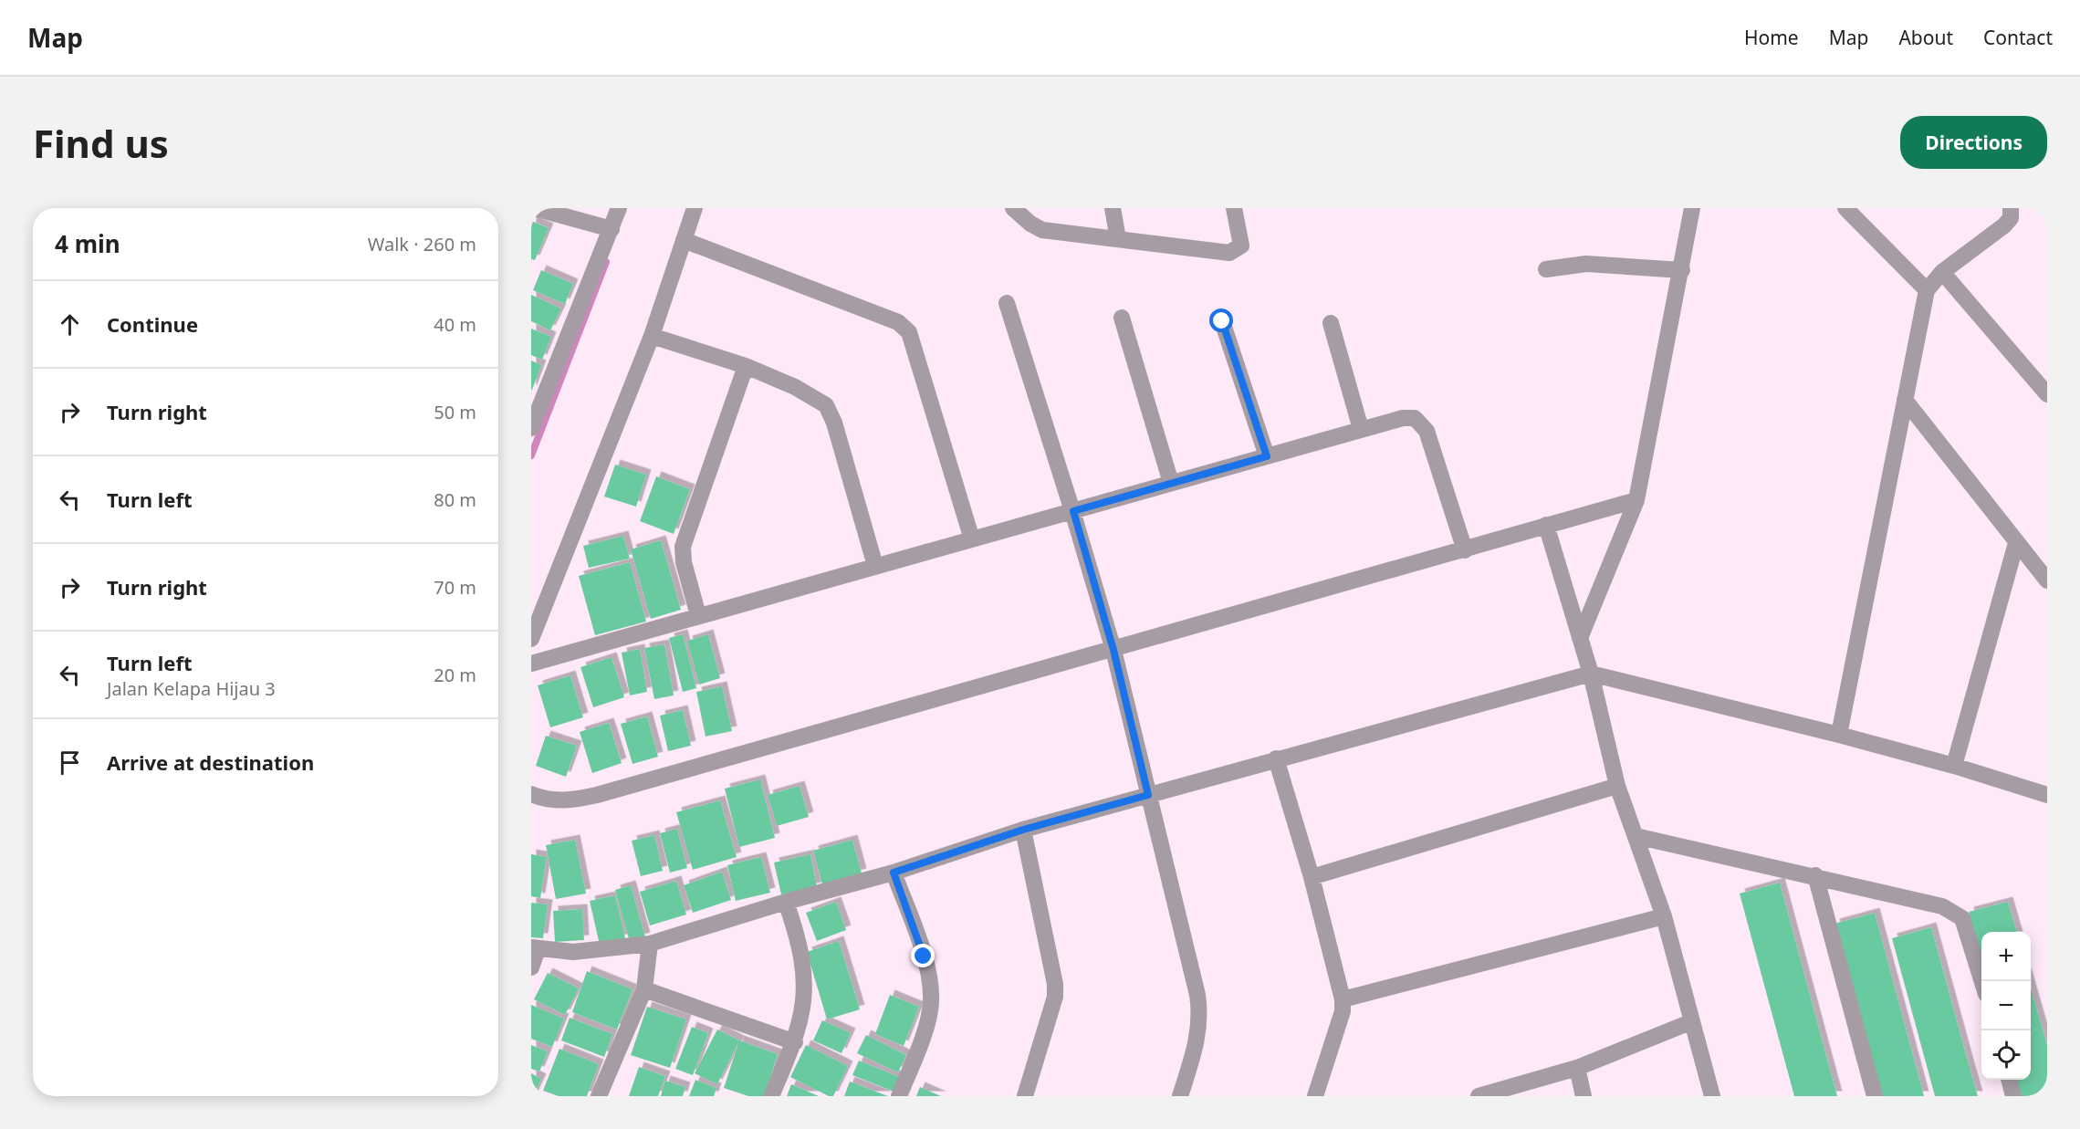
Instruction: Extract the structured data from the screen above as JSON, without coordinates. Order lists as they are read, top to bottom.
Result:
{
  "page": {
    "header": "Map",
    "nav": [
      "Home",
      "Map",
      "About",
      "Contact"
    ],
    "buttons": "Directions",
    "title": "Find us",
    "heading": ["4 min", "Walk · 260 m"],
    "list": [
      ["Continue", "40 m"],
      ["Turn right", "50 m"],
      ["Turn left", "80 m"],
      ["Turn right", "70 m"],
      ["Turn left", "Jalan Kelapa Hijau 3", "20 m"],
      "Arrive at destination"
    ],
    "map_buttons": ["+", "−"]
  }
}
